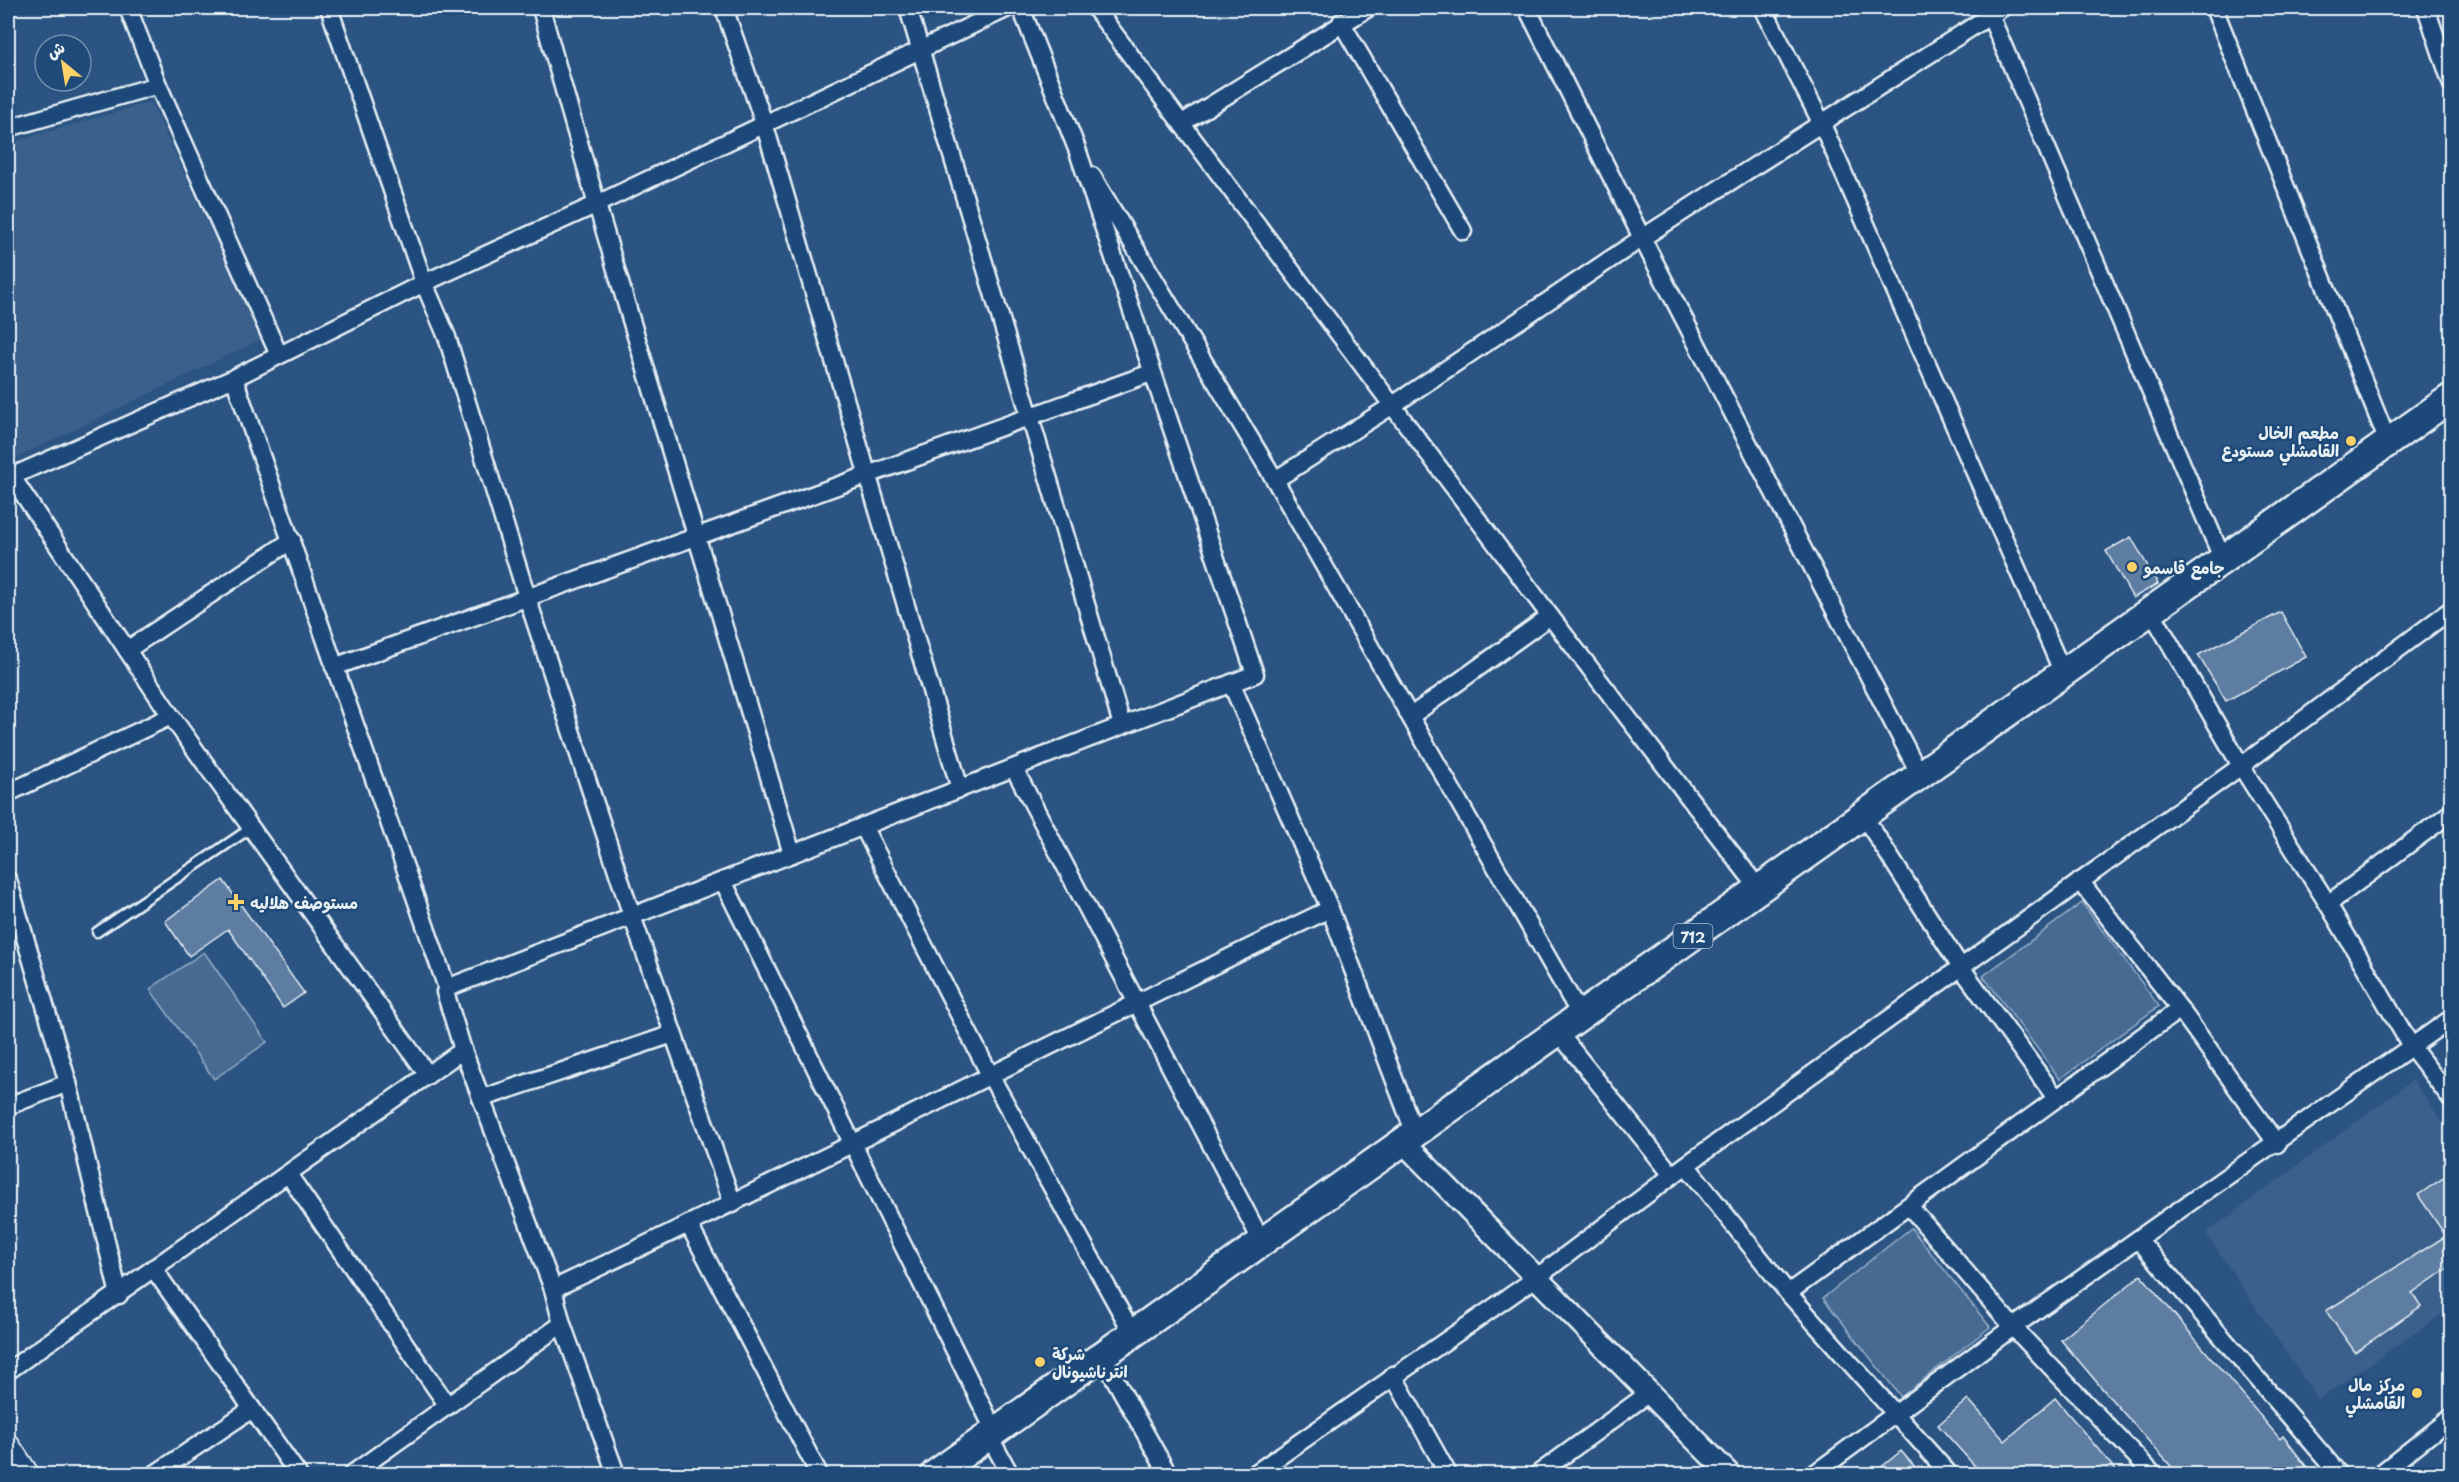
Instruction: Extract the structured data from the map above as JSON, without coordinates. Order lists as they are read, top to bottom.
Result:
{
  "streets": {
    "main road": ["712"]
  },
  "places": {
    "other": [
      "مطعم الخال القامشلي مستودع",
      "جامع قاسمو",
      "شركة انترناشيونال",
      "مركز مال القامشلي"
    ],
    "health": ["مستوصف هلاليه"]
  },
  "north": "top left"
}
